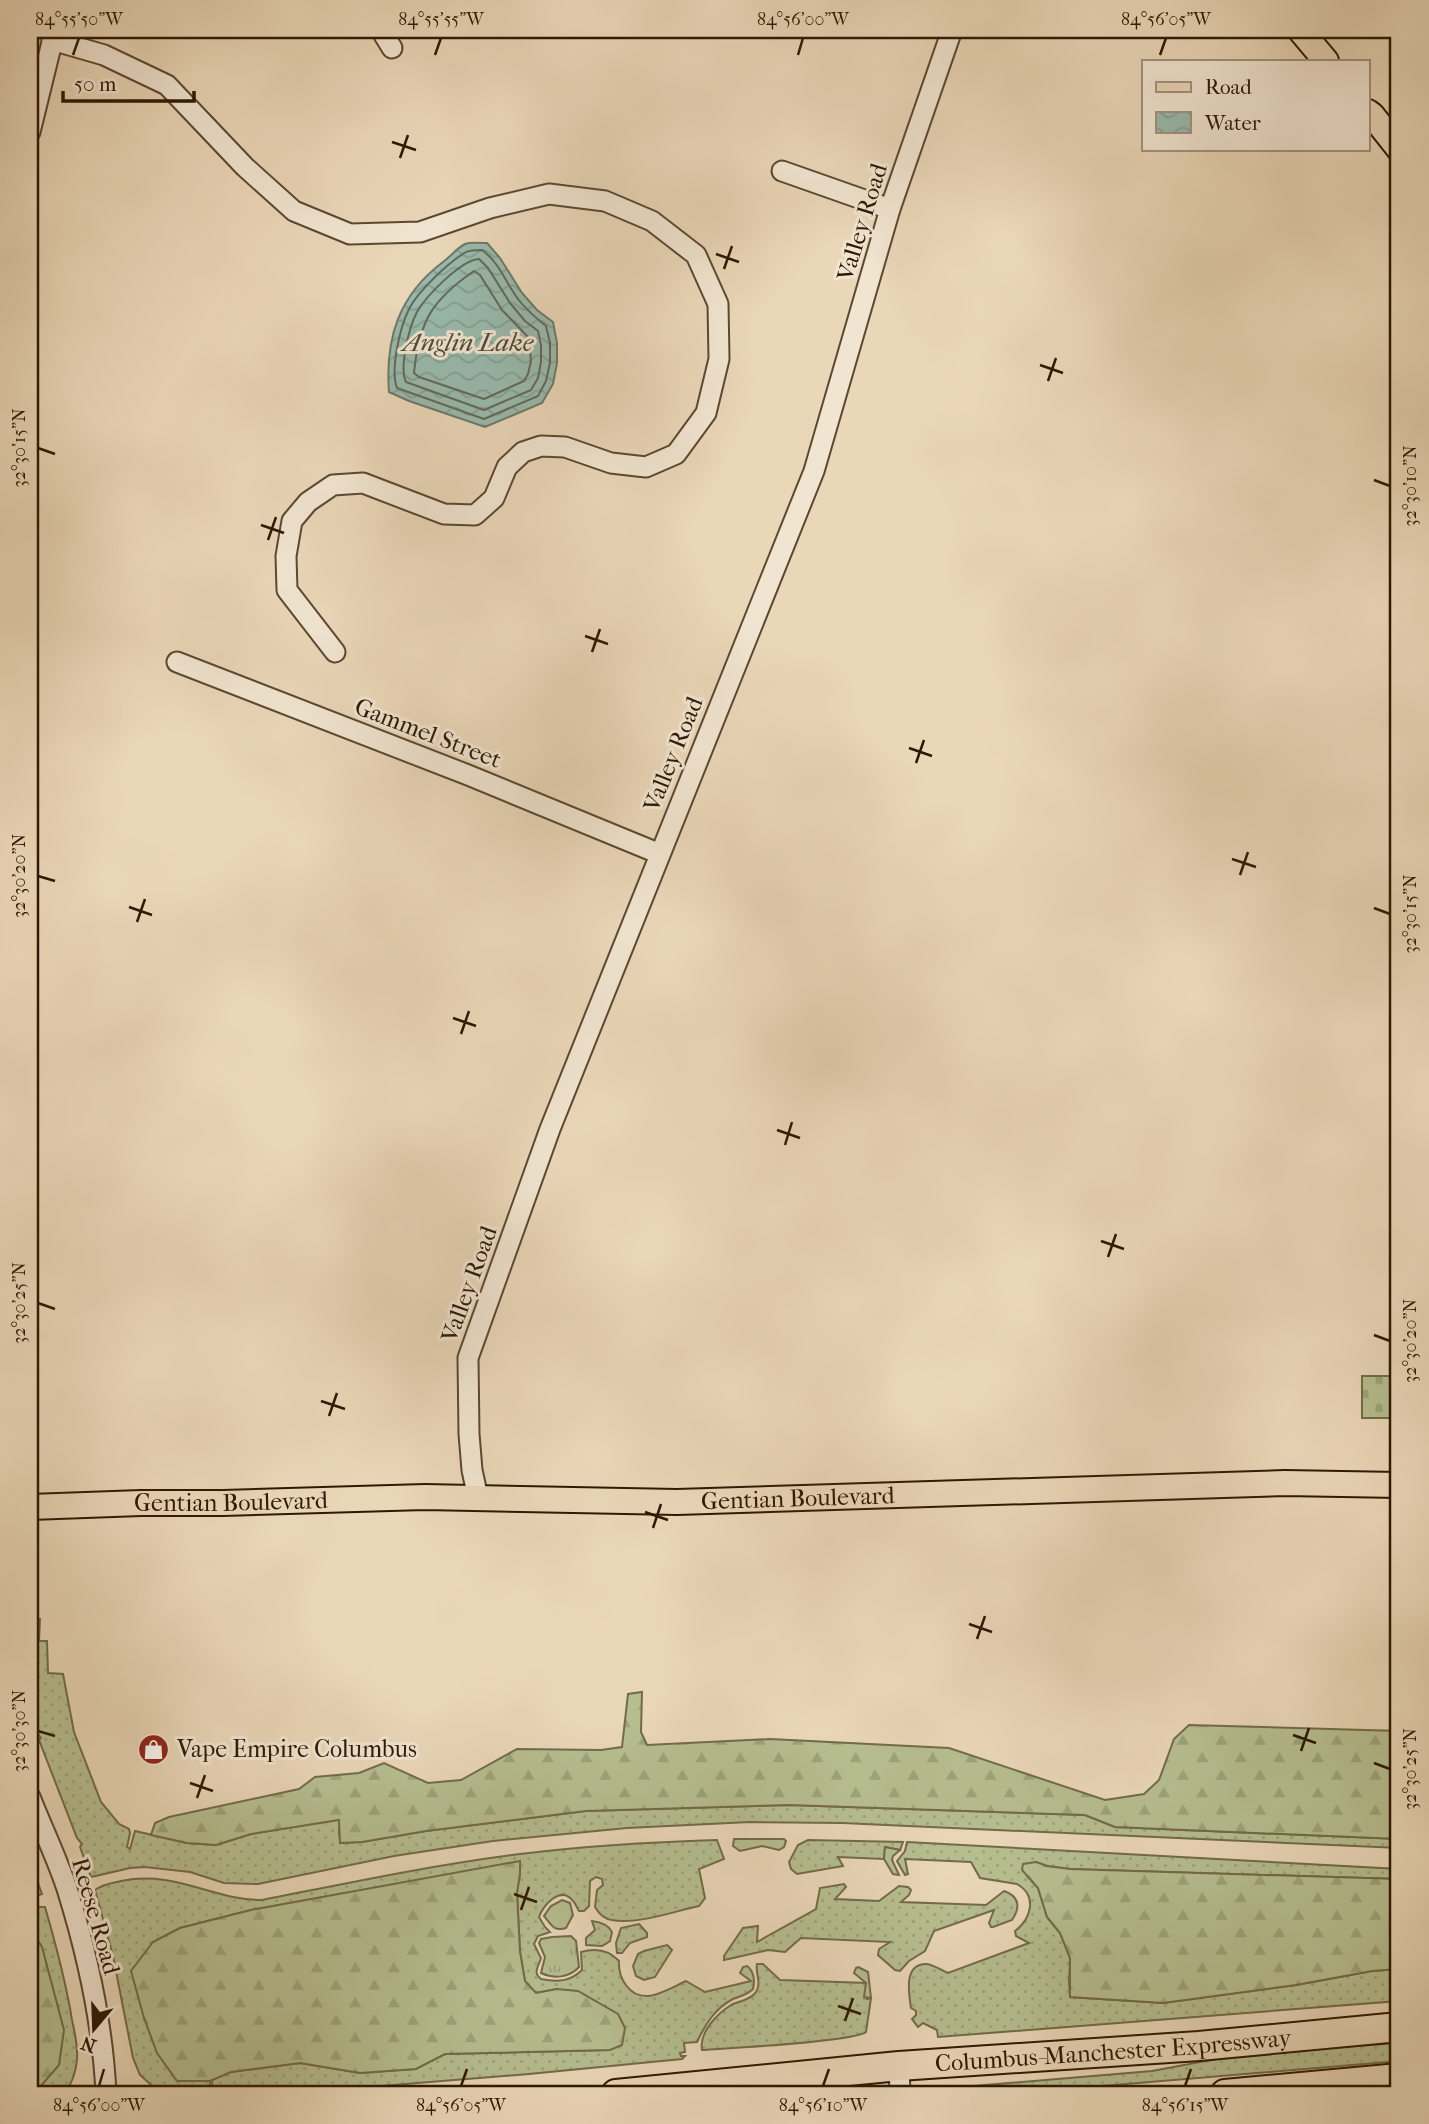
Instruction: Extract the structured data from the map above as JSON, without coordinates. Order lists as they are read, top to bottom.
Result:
{
  "streets": {
    "highway": ["Columbus-Manchester Expressway"],
    "main road": ["Gentian Boulevard"],
    "street": ["Valley Road", "Gammel Street", "Reese Road"]
  },
  "crossings": [
    ["Valley Road", "Gammel Street"],
    ["Valley Road", "Gentian Boulevard"]
  ],
  "water": ["Anglin Lake"],
  "places": {
    "shop": ["Vape Empire Columbus"]
  },
  "legend": ["Road", "Water"],
  "scale_bar": "50 m",
  "north": "bottom",
  "coordinates": [
    "84°55'50\"W",
    "84°55'55\"W",
    "84°56'00\"W",
    "84°56'05\"W",
    "32°30'15\"N",
    "32°30'10\"N",
    "32°30'20\"N",
    "32°30'25\"N",
    "32°30'30\"N",
    "84°56'10\"W",
    "84°56'15\"W"
  ]
}
